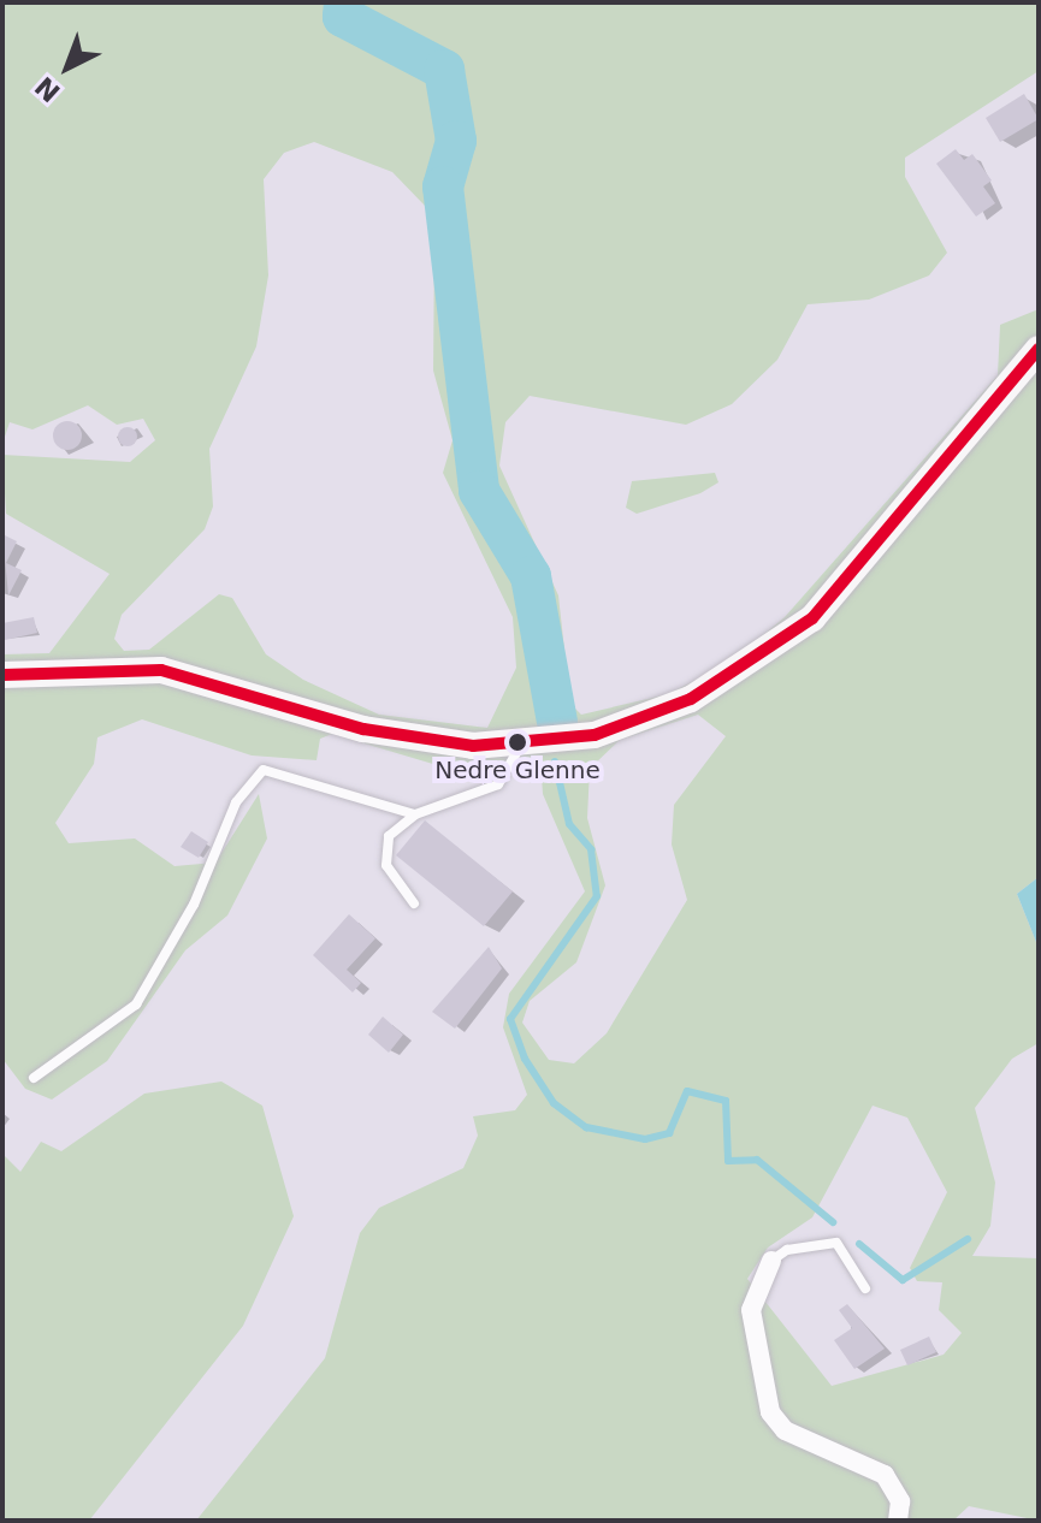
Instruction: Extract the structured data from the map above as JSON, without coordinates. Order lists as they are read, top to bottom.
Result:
{
  "places": ["Nedre Glenne"],
  "north": "bottom left"
}
